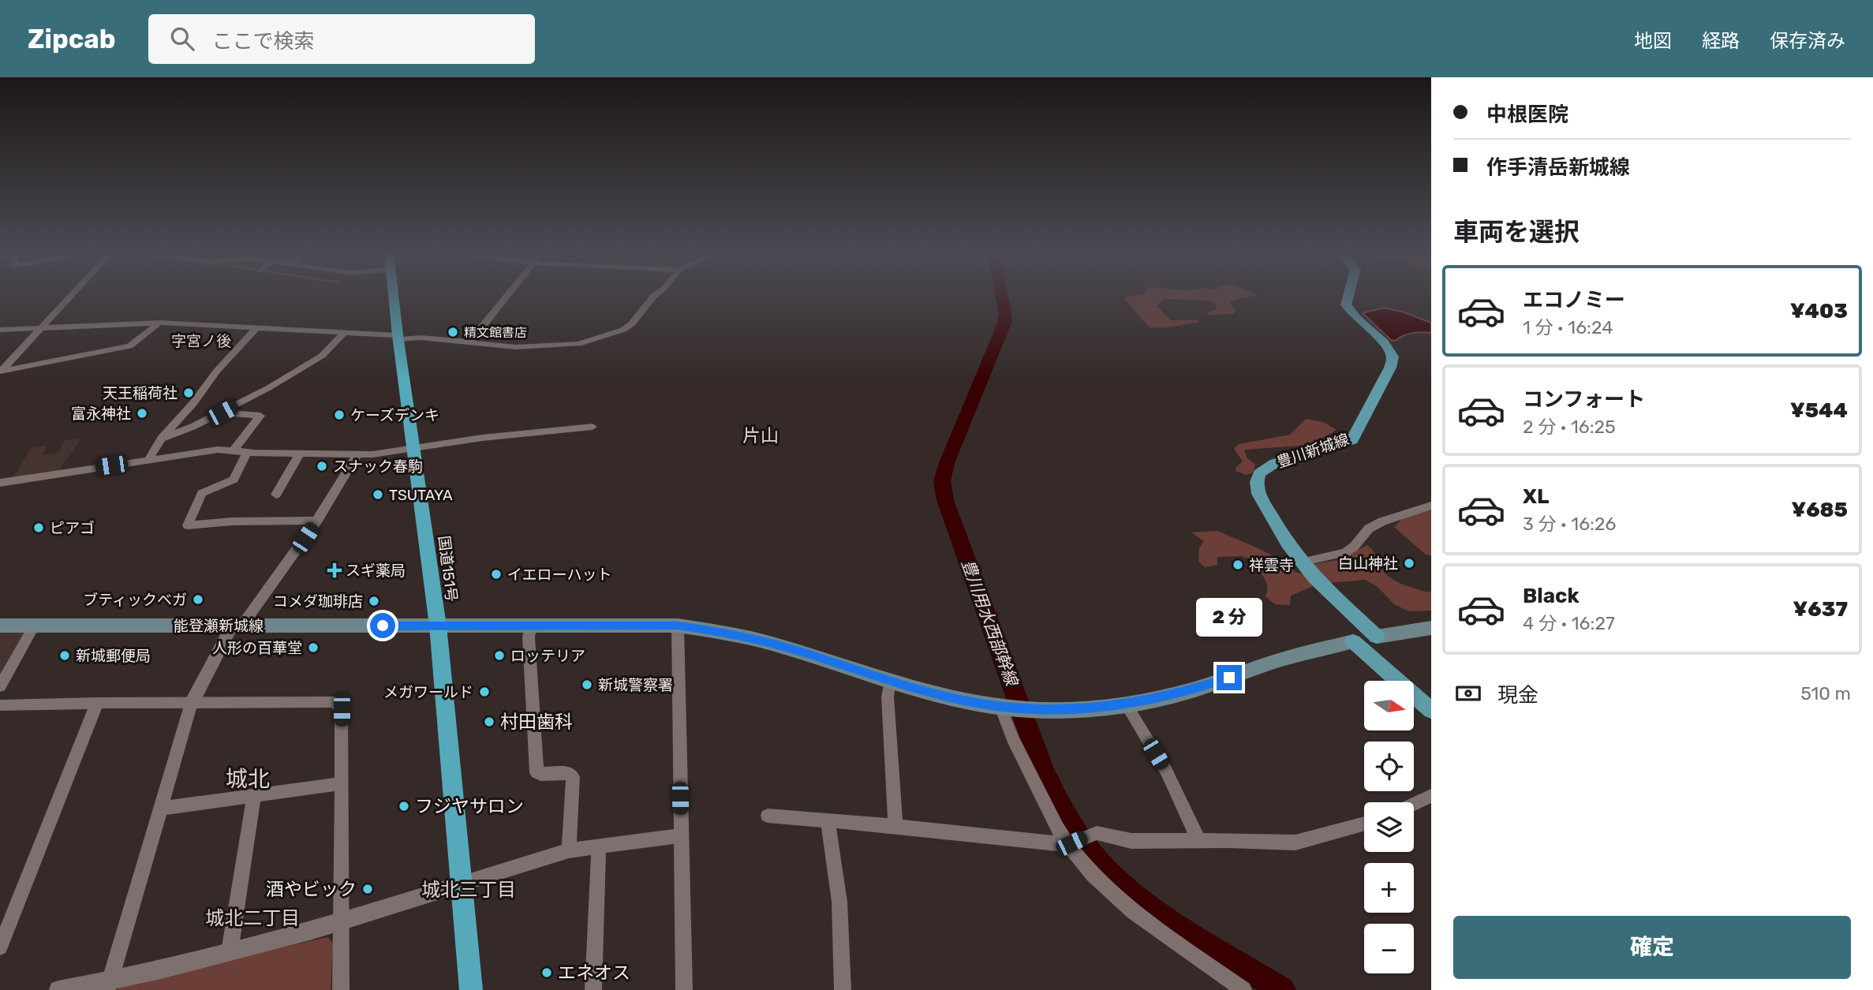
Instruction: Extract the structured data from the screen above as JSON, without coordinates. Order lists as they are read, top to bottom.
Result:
{
  "streets": {
    "highway": ["国道151号"],
    "main road": ["豊川新城線", "能登瀬新城線"]
  },
  "crossings": [
    ["国道151号", "能登瀬新城線"]
  ],
  "districts": [
    "字宮ノ後",
    "片山",
    "城北",
    "城北三丁目",
    "城北二丁目"
  ],
  "water": ["豊川用水西部幹線"],
  "places": {
    "other": [
      "精文館書店",
      "天王稲荷社",
      "富永神社",
      "ケーズデンキ",
      "スナック春駒",
      "TSUTAYA",
      "ピアゴ",
      "白山神社",
      "祥雲寺",
      "イエローハット",
      "ブティックベガ",
      "コメダ珈琲店",
      "人形の百華堂",
      "新城郵便局",
      "ロッテリア",
      "新城警察署",
      "メガワールド",
      "村田歯科",
      "フジヤサロン",
      "酒やビック",
      "エネオス"
    ],
    "health": ["スギ薬局"]
  },
  "north": "right",
  "page": {
    "header": "Zipcab",
    "search": "ここで検索",
    "nav": ["地図", "経路", "保存済み"],
    "banner": ["中根医院", "作手清岳新城線"],
    "heading": "車両を選択",
    "list": [
      {
        "name": "エコノミー",
        "note": "1 分 · 16:24",
        "value": "¥403"
      },
      {
        "name": "コンフォート",
        "note": "2 分 · 16:25",
        "value": "¥544"
      },
      {
        "name": "XL",
        "note": "3 分 · 16:26",
        "value": "¥685"
      },
      {
        "name": "Black",
        "note": "4 分 · 16:27",
        "value": "¥637"
      }
    ],
    "bubble": "2 分",
    "pay": ["現金", "510 m"],
    "map_buttons": ["+", "−"],
    "buttons": "確定"
  }
}
